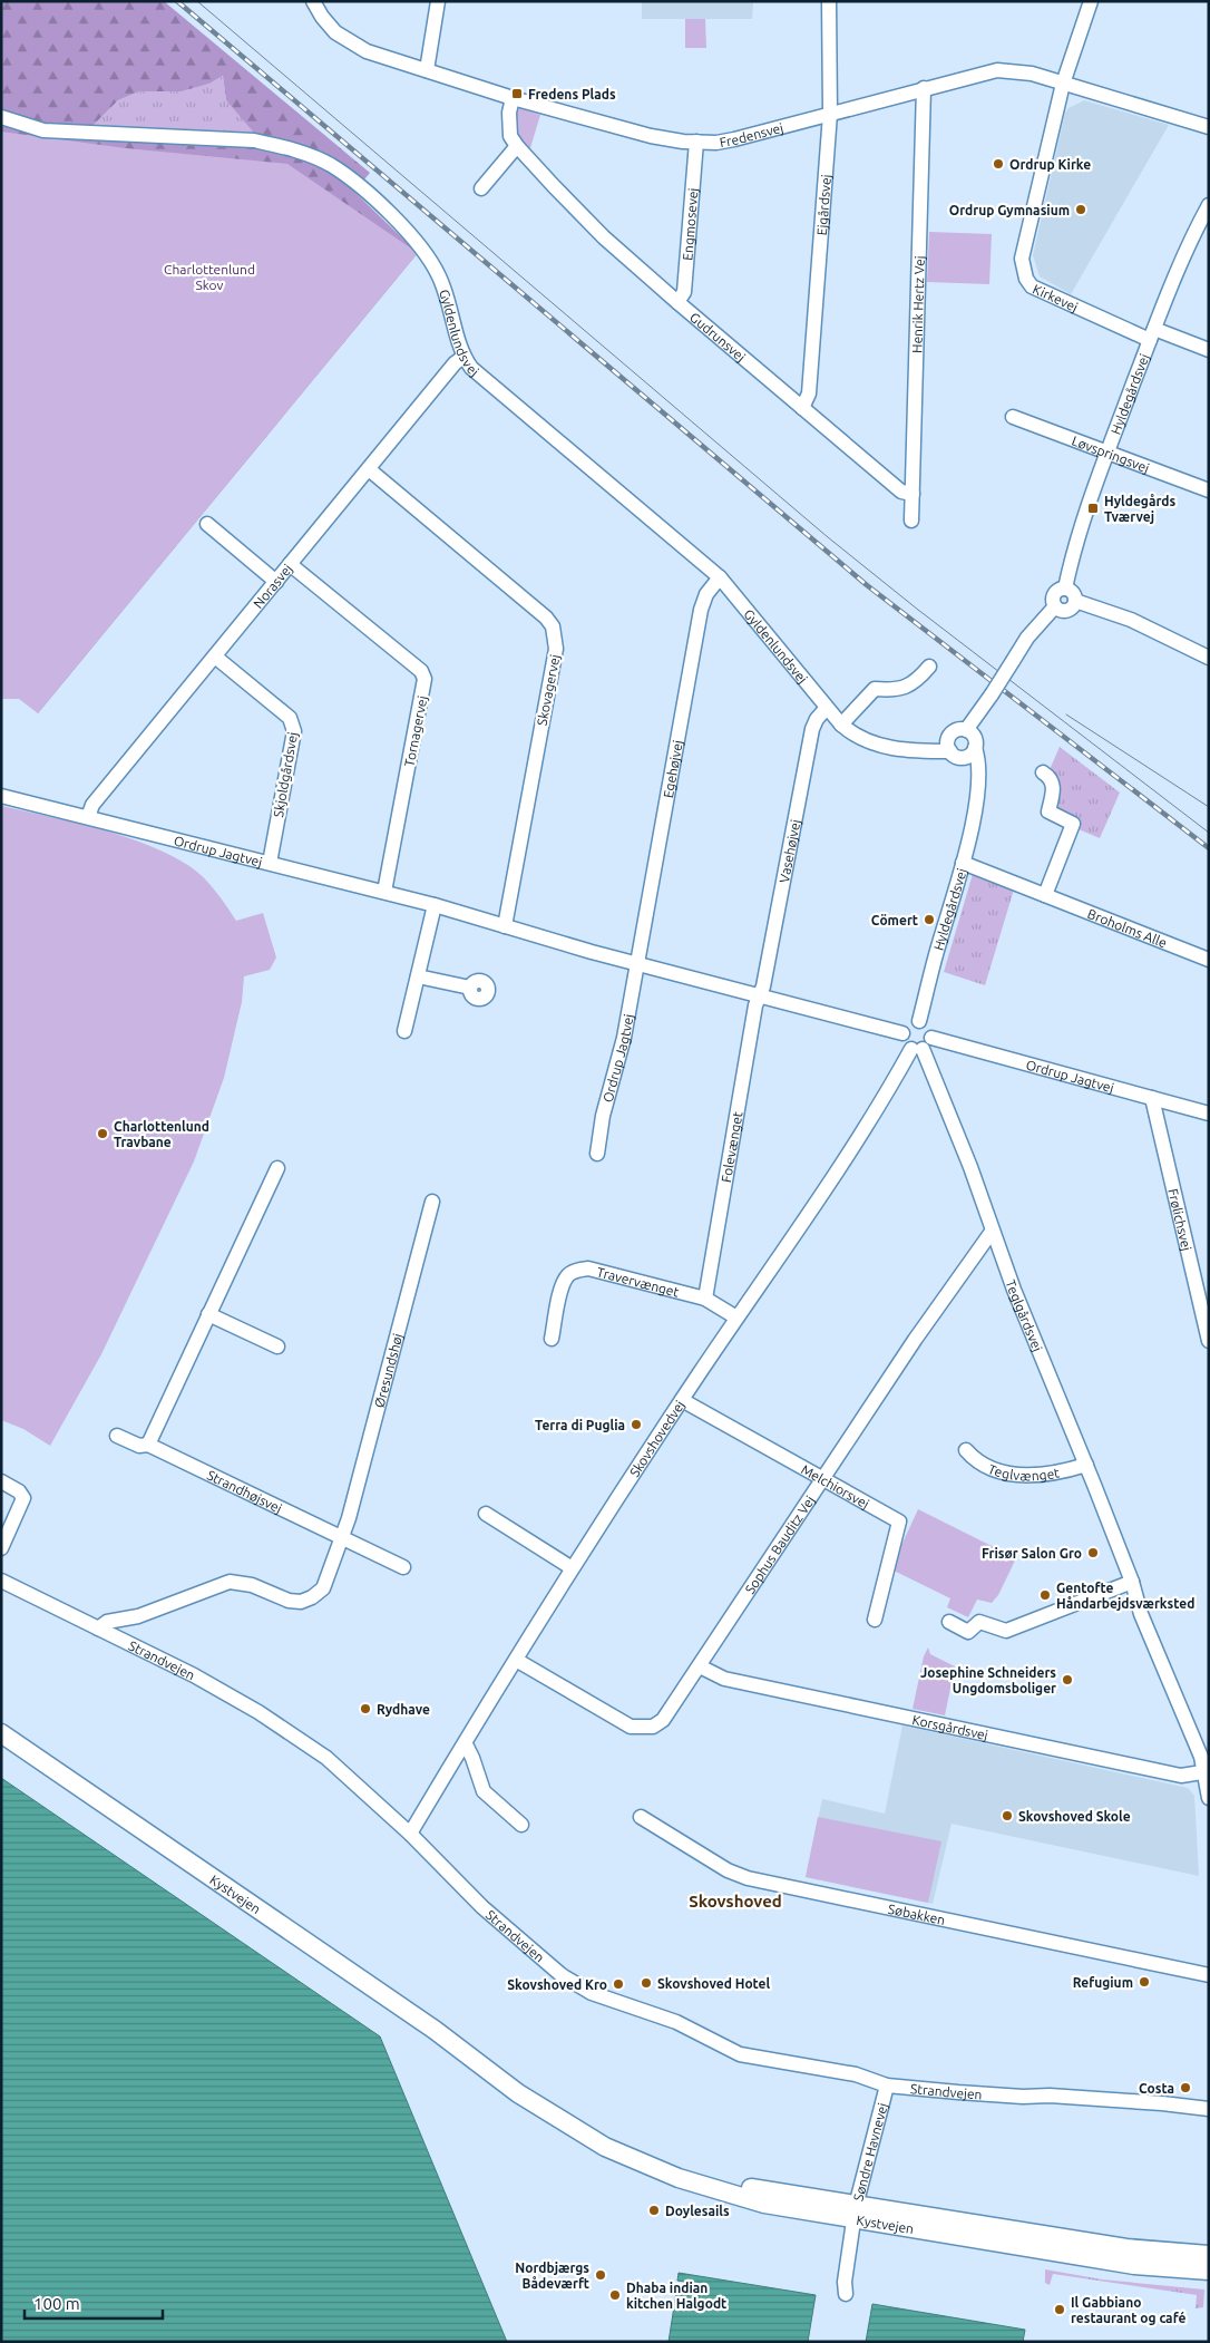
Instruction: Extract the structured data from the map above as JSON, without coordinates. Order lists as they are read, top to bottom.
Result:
{
  "streets": {
    "main road": ["Kystvejen"],
    "street": [
      "Fredensvej",
      "Ejgårdsvej",
      "Engmosevej",
      "Kirkevej",
      "Henrik Hertz Vej",
      "Gyldenlundsvej",
      "Gudrunsvej",
      "Hyldegårdsvej",
      "Løvspringsvej",
      "Norasvej",
      "Skovagervej",
      "Tornagervej",
      "Egehøjvej",
      "Skjoldgårdsvej",
      "Ordrup Jagtvej",
      "Vasehøjvej",
      "Broholms Alle",
      "Folevænget",
      "Frølichsvej",
      "Travervænget",
      "Teglgårdsvej",
      "Øresundshøj",
      "Skovshovedvej",
      "Teglvænget",
      "Melchiorsvej",
      "Strandhøjsvej",
      "Sophus Bauditz Vej",
      "Strandvejen",
      "Korsgårdsvej",
      "Søbakken",
      "Søndre Havnevej"
    ]
  },
  "crossings": [
    ["Fredensvej", "Ejgårdsvej"],
    ["Fredensvej", "Engmosevej"],
    ["Fredensvej", "Kirkevej"],
    ["Fredensvej", "Henrik Hertz Vej"],
    ["Ejgårdsvej", "Gudrunsvej"],
    ["Engmosevej", "Gudrunsvej"],
    ["Kirkevej", "Hyldegårdsvej"],
    ["Henrik Hertz Vej", "Gudrunsvej"],
    ["Gyldenlundsvej", "Hyldegårdsvej"],
    ["Gyldenlundsvej", "Norasvej"],
    ["Gyldenlundsvej", "Egehøjvej"],
    ["Gyldenlundsvej", "Vasehøjvej"],
    ["Hyldegårdsvej", "Løvspringsvej"],
    ["Hyldegårdsvej", "Ordrup Jagtvej"],
    ["Hyldegårdsvej", "Broholms Alle"],
    ["Hyldegårdsvej", "Teglgårdsvej"],
    ["Hyldegårdsvej", "Skovshovedvej"],
    ["Norasvej", "Skovagervej"],
    ["Norasvej", "Tornagervej"],
    ["Norasvej", "Skjoldgårdsvej"],
    ["Norasvej", "Ordrup Jagtvej"],
    ["Skovagervej", "Ordrup Jagtvej"],
    ["Tornagervej", "Ordrup Jagtvej"],
    ["Egehøjvej", "Ordrup Jagtvej"],
    ["Skjoldgårdsvej", "Ordrup Jagtvej"],
    ["Ordrup Jagtvej", "Vasehøjvej"],
    ["Ordrup Jagtvej", "Folevænget"],
    ["Ordrup Jagtvej", "Frølichsvej"],
    ["Ordrup Jagtvej", "Teglgårdsvej"],
    ["Ordrup Jagtvej", "Skovshovedvej"],
    ["Vasehøjvej", "Folevænget"],
    ["Folevænget", "Travervænget"],
    ["Travervænget", "Skovshovedvej"],
    ["Teglgårdsvej", "Skovshovedvej"],
    ["Teglgårdsvej", "Teglvænget"],
    ["Teglgårdsvej", "Sophus Bauditz Vej"],
    ["Teglgårdsvej", "Korsgårdsvej"],
    ["Øresundshøj", "Strandhøjsvej"],
    ["Øresundshøj", "Strandvejen"],
    ["Skovshovedvej", "Melchiorsvej"],
    ["Skovshovedvej", "Sophus Bauditz Vej"],
    ["Skovshovedvej", "Strandvejen"],
    ["Melchiorsvej", "Sophus Bauditz Vej"],
    ["Sophus Bauditz Vej", "Korsgårdsvej"],
    ["Strandvejen", "Søndre Havnevej"],
    ["Kystvejen", "Søndre Havnevej"]
  ],
  "districts": ["Skovshoved"],
  "parks": ["Charlottenlund Skov"],
  "places": {
    "transit": ["Fredens Plads", "Hyldegårds Tværvej"],
    "other": [
      "Ordrup Kirke",
      "Ordrup Gymnasium",
      "Cömert",
      "Charlottenlund Travbane",
      "Terra di Puglia",
      "Frisør Salon Gro",
      "Gentofte Håndarbejdsværksted",
      "Josephine Schneiders Ungdomsboliger",
      "Rydhave",
      "Skovshoved Skole",
      "Refugium",
      "Skovshoved Hotel",
      "Skovshoved Kro",
      "Costa",
      "Doylesails",
      "Nordbjærgs Bådeværft",
      "Dhaba indian kitchen Halgodt",
      "Il Gabbiano restaurant og café"
    ]
  },
  "scale_bar": "100 m"
}
